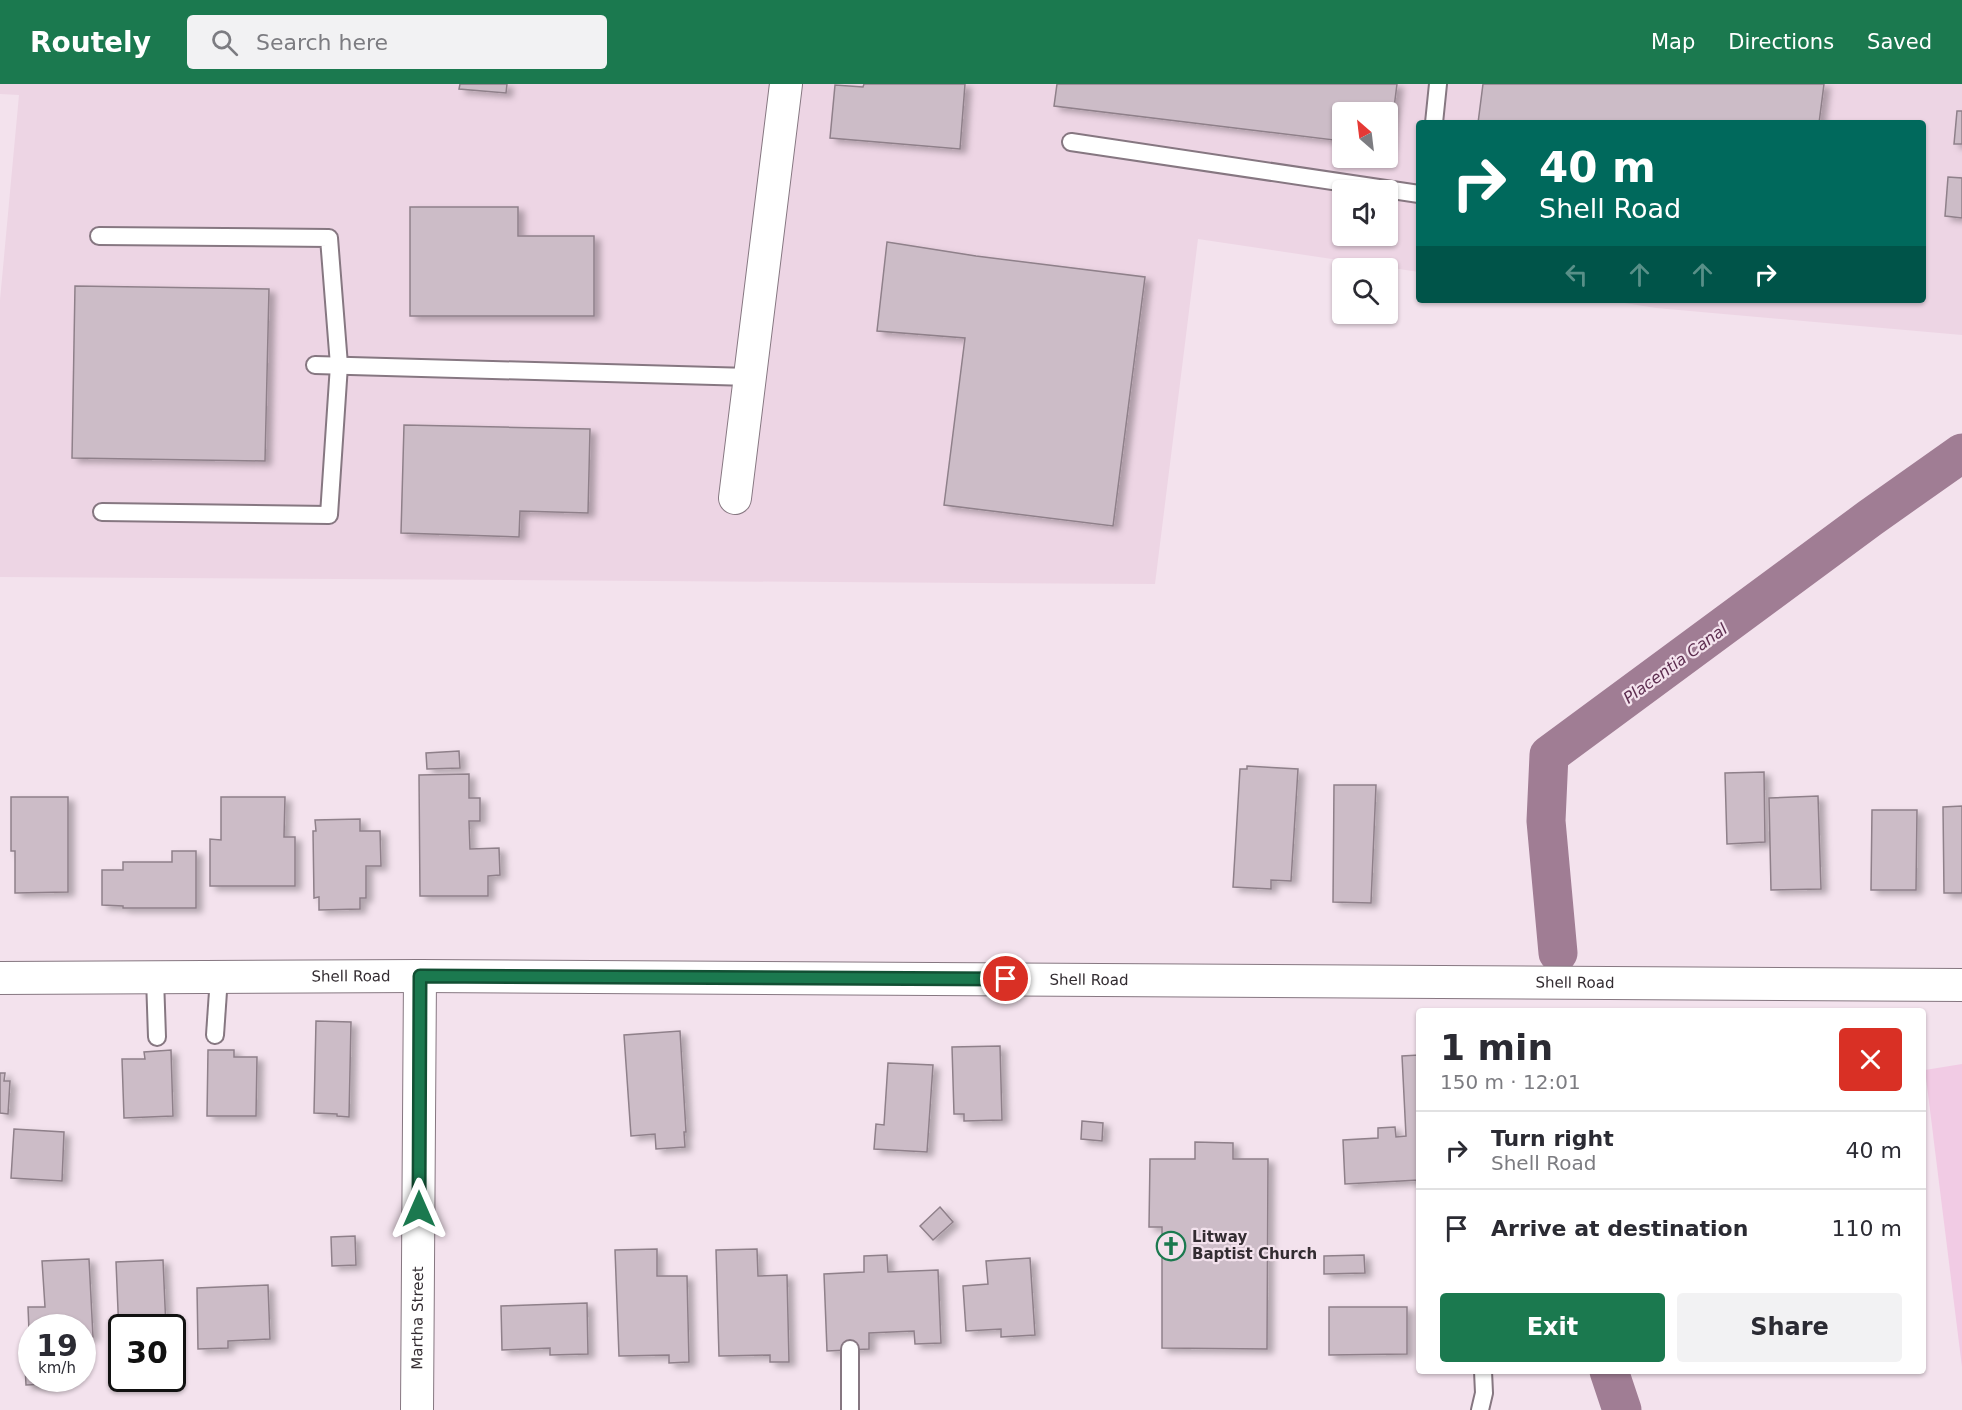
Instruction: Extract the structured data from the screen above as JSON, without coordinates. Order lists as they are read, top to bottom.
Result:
{
  "streets": {
    "street": ["Shell Road", "Martha Street"]
  },
  "crossings": [
    ["Shell Road", "Martha Street"]
  ],
  "water": ["Placentia Canal"],
  "places": {
    "church": ["Litway Baptist Church"]
  },
  "north": "top left",
  "page": {
    "header": "Routely",
    "search": "Search here",
    "nav": ["Map", "Directions", "Saved"],
    "turn": ["40 m", "Shell Road"],
    "heading": ["1 min", "150 m · 12:01"],
    "list": [
      {
        "name": "Turn right",
        "note": "Shell Road",
        "value": "40 m"
      },
      {
        "name": "Arrive at destination",
        "value": "110 m"
      }
    ],
    "buttons": ["Exit", "Share"],
    "speed": "19 km/h",
    "limit": "30"
  }
}
